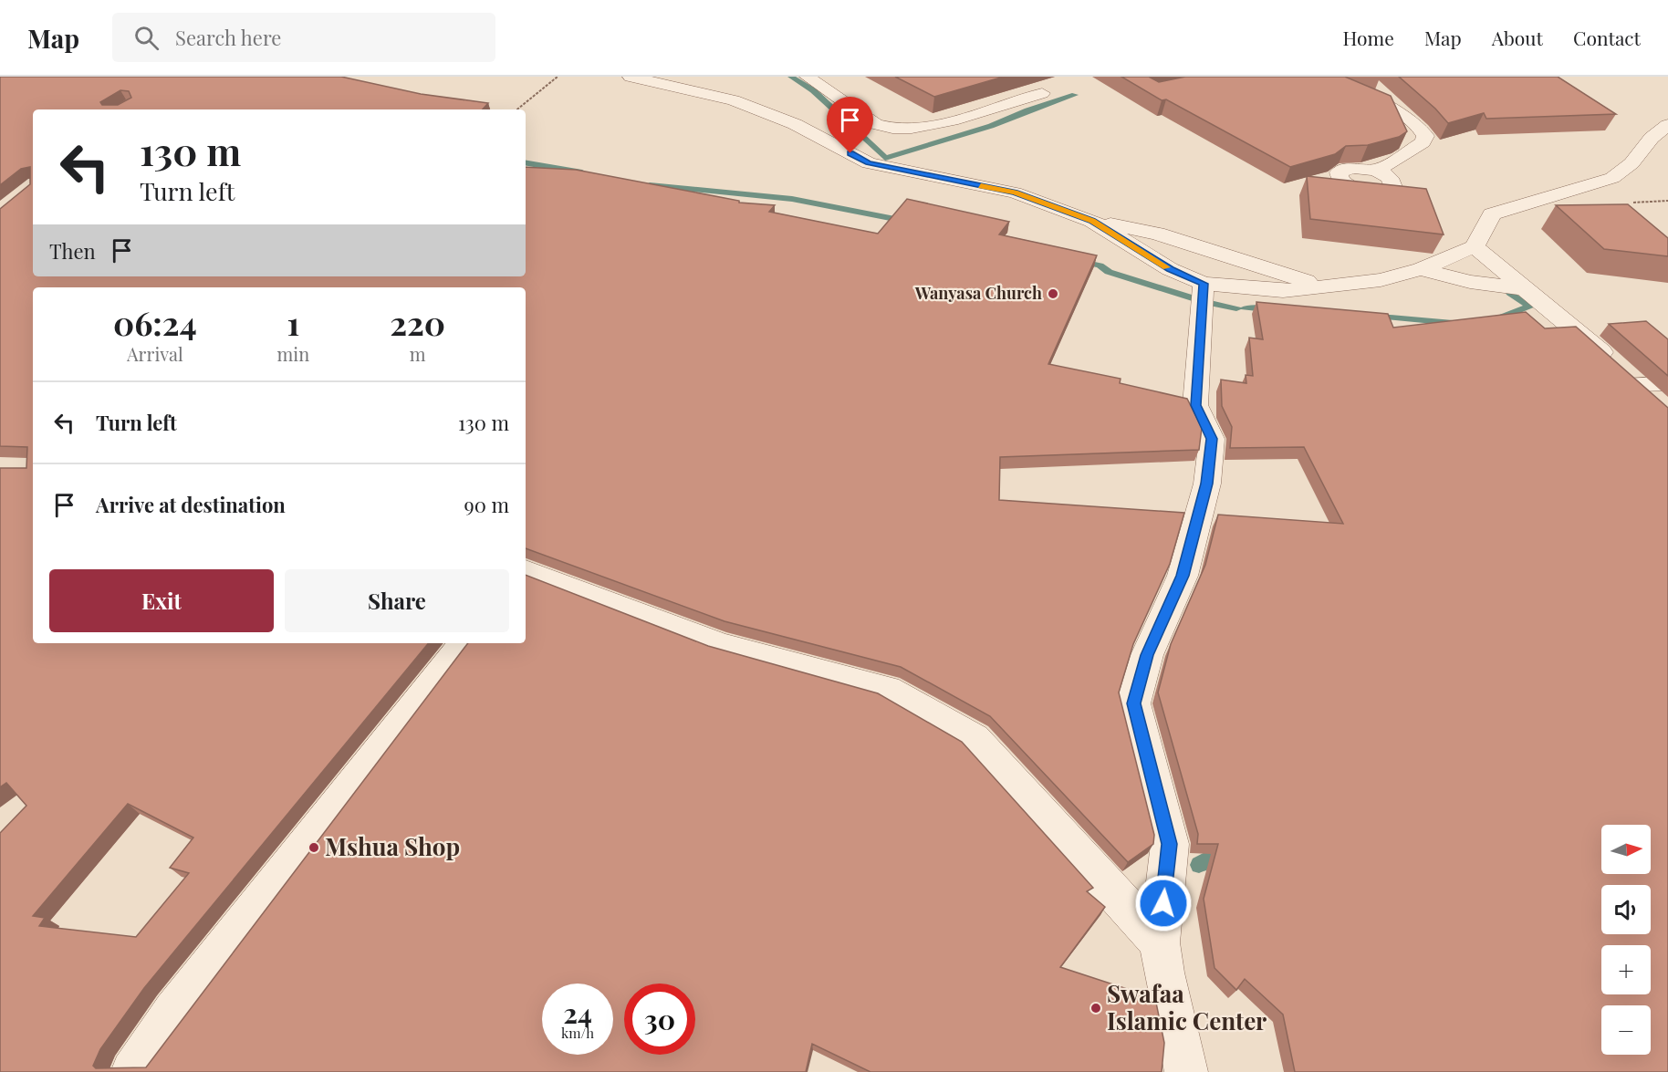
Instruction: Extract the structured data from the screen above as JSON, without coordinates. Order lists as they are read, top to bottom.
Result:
{
  "places": ["Wanyasa Church", "Mshua Shop", "Swafaa Islamic Center"],
  "north": "right",
  "page": {
    "header": "Map",
    "search": "Search here",
    "nav": [
      "Home",
      "Map",
      "About",
      "Contact"
    ],
    "turn": ["130 m", "Turn left"],
    "then": "Then",
    "eta": [
      "06:24",
      "Arrival",
      "1",
      "min",
      "220",
      "m"
    ],
    "list": [
      {
        "name": "Turn left",
        "value": "130 m"
      },
      {
        "name": "Arrive at destination",
        "value": "90 m"
      }
    ],
    "buttons": ["Exit", "Share"],
    "map_buttons": ["+", "−"],
    "speed": "24 km/h",
    "limit": "30"
  }
}
